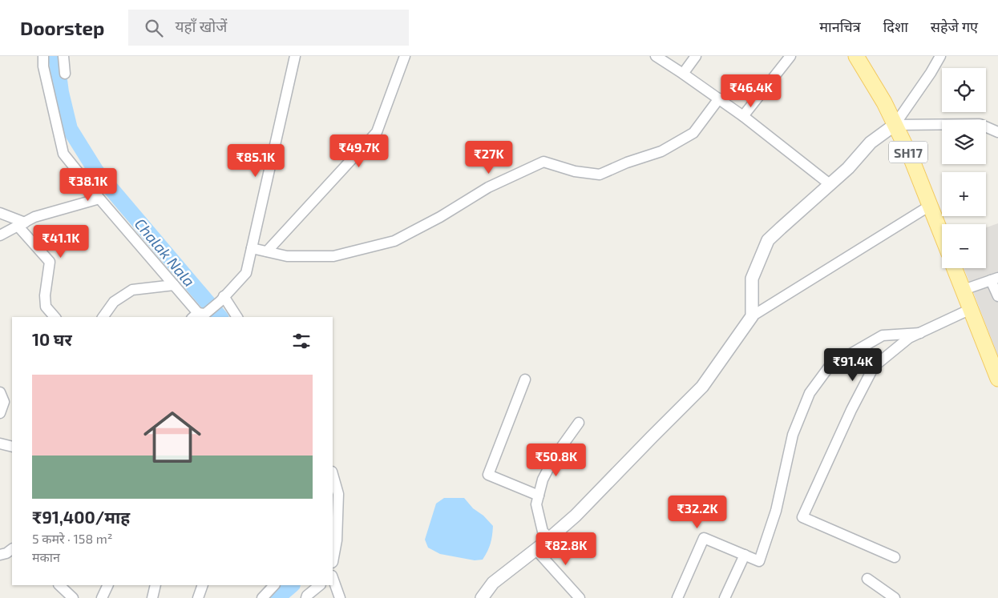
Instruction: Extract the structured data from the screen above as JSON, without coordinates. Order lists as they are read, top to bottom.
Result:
{
  "streets": {
    "main road": ["SH17"]
  },
  "water": ["Chalak Nala"],
  "page": {
    "header": "Doorstep",
    "search": "यहाँ खोजें",
    "nav": ["मानचित्र", "दिशा", "सहेजे गए"],
    "map_buttons": ["+", "−"],
    "price": [
      "₹46.4K",
      "₹49.7K",
      "₹27K",
      "₹85.1K",
      "₹38.1K",
      "₹41.1K",
      "₹91.4K",
      "₹50.8K",
      "₹32.2K",
      "₹82.8K"
    ],
    "heading": "10 घर",
    "list": [
      {
        "name": "₹91,400/माह",
        "note": "5 कमरे · 158 m² · मकान"
      }
    ]
  }
}
